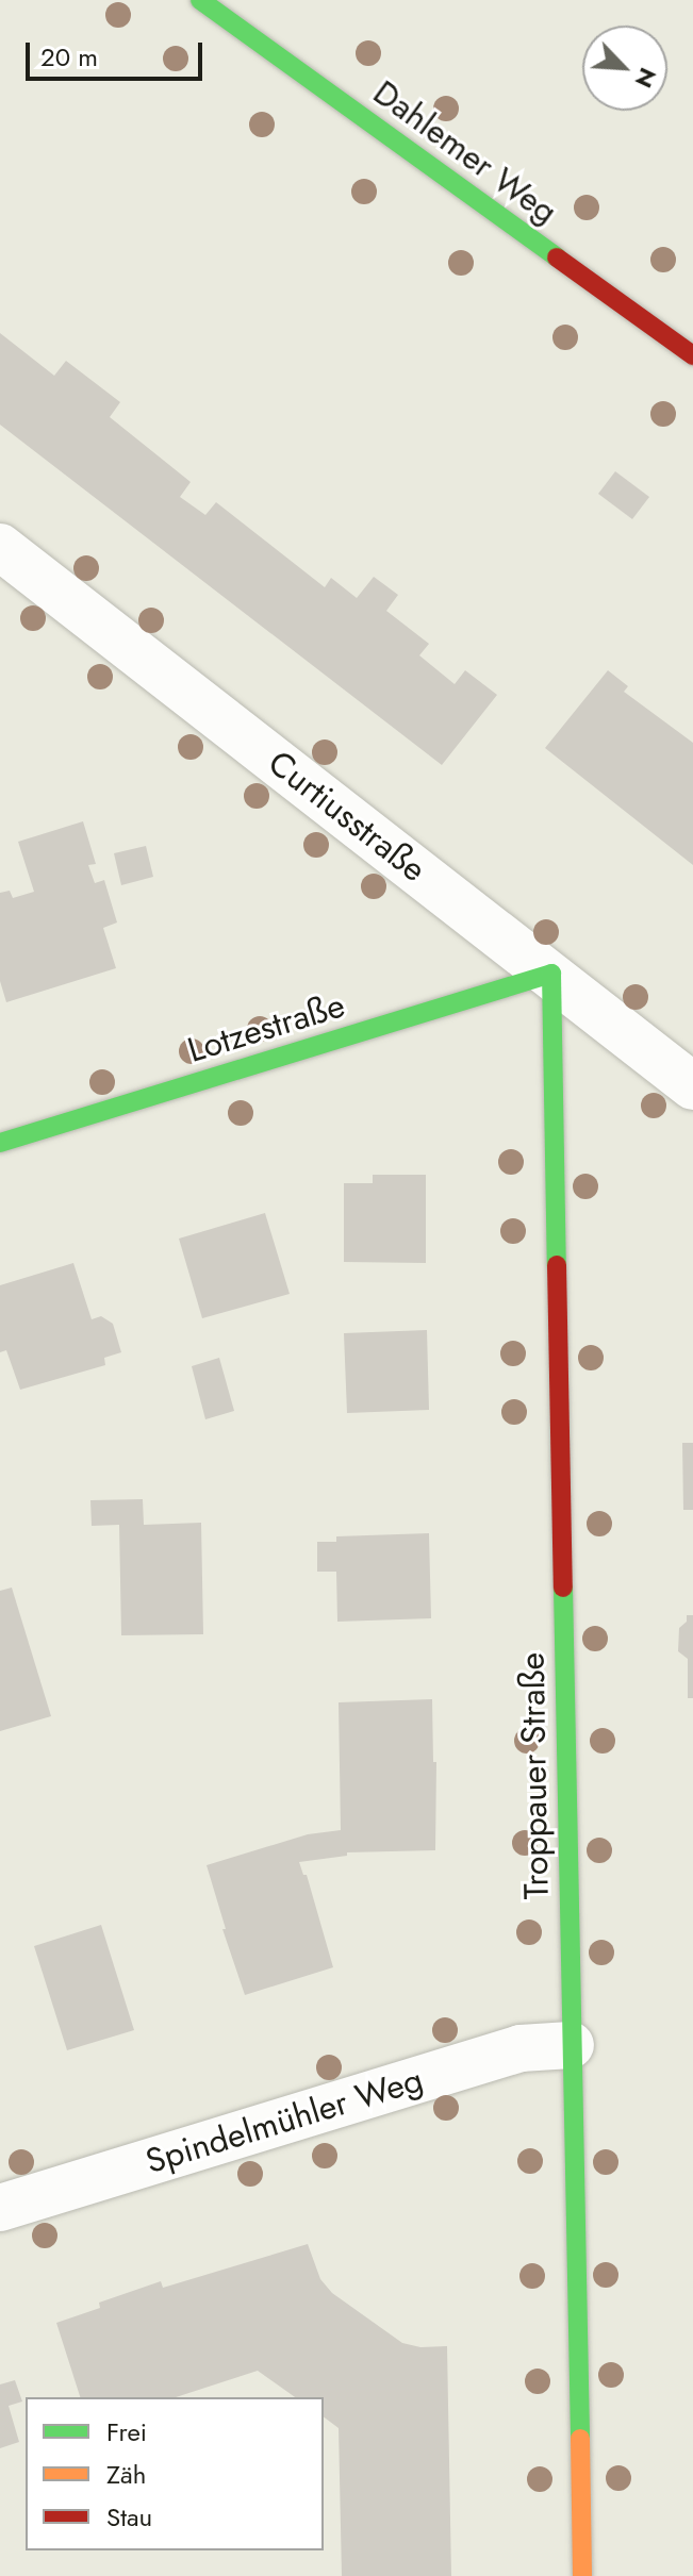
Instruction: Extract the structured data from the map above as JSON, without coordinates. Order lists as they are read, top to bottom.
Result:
{
  "streets": {
    "street": [
      "Dahlemer Weg",
      "Curtiusstraße",
      "Lotzestraße",
      "Troppauer Straße",
      "Spindelmühler Weg"
    ]
  },
  "crossings": [
    ["Curtiusstraße", "Lotzestraße"],
    ["Curtiusstraße", "Troppauer Straße"],
    ["Lotzestraße", "Troppauer Straße"],
    ["Troppauer Straße", "Spindelmühler Weg"]
  ],
  "legend": ["Frei", "Zäh", "Stau"],
  "scale_bar": "20 m",
  "north": "bottom right"
}
